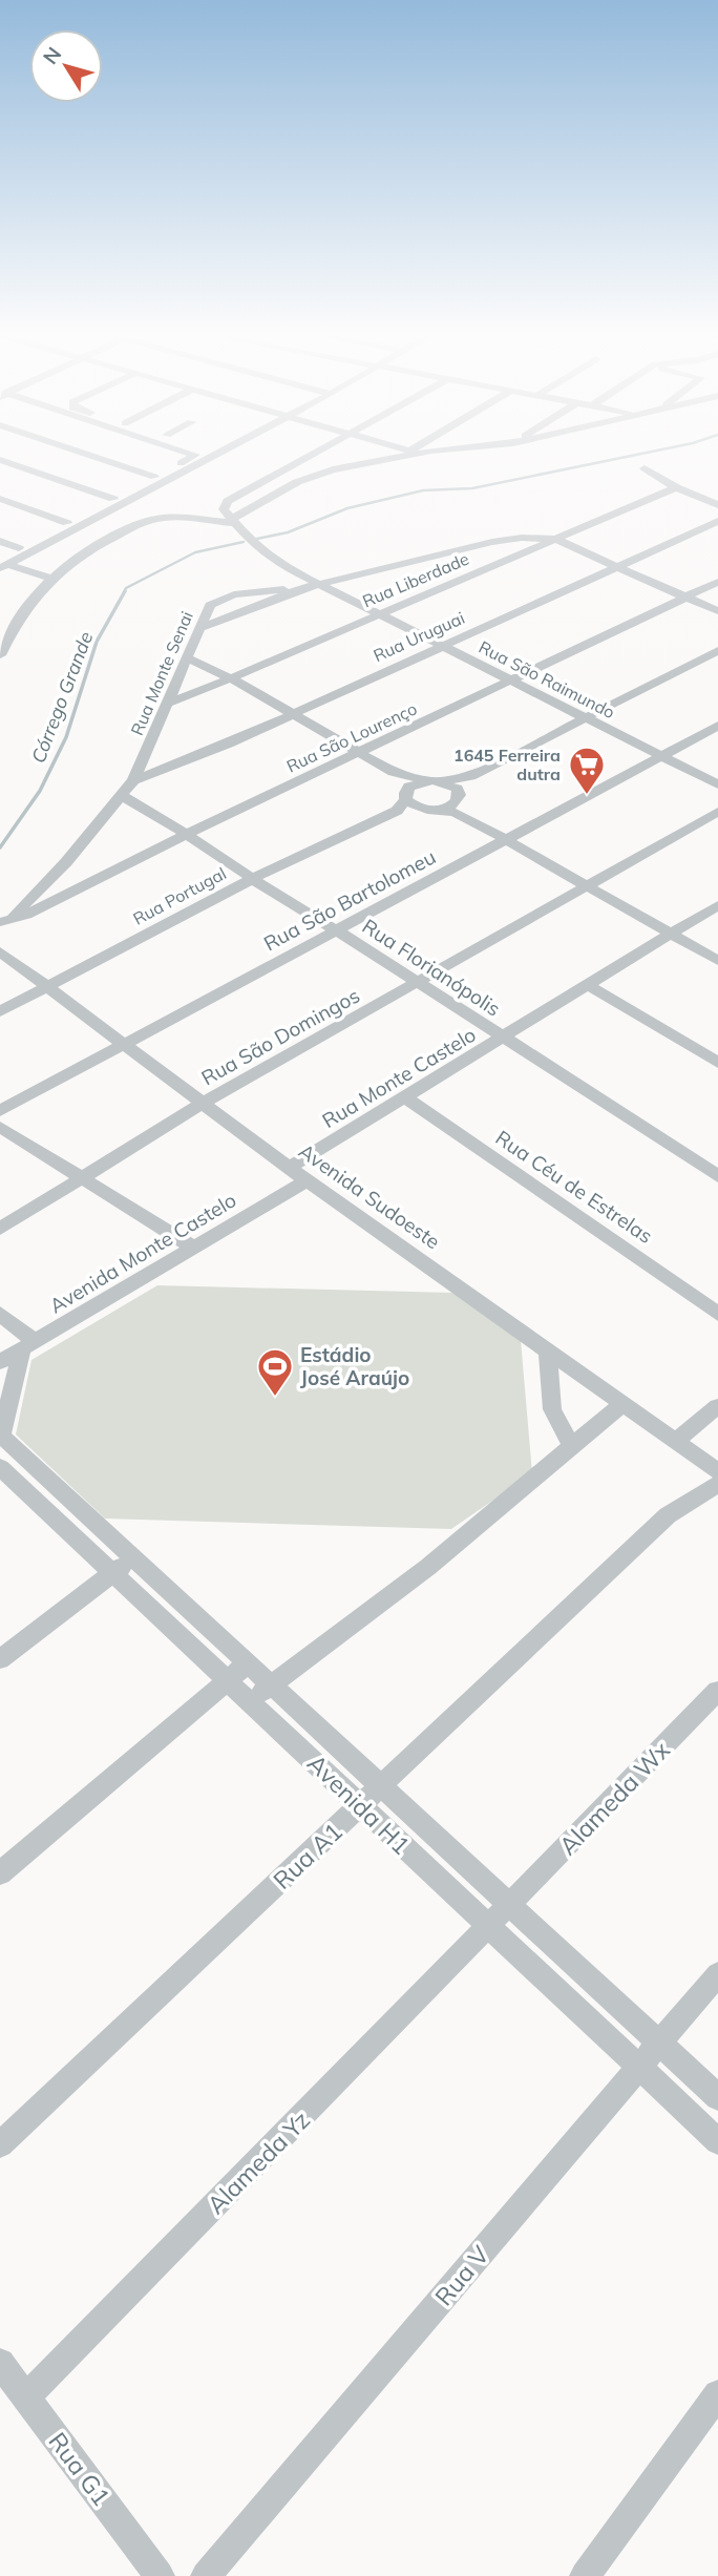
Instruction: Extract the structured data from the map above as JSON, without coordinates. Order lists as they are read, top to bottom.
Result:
{
  "streets": {
    "street": [
      "Rua Liberdade",
      "Rua Uruguai",
      "Rua Monte Senai",
      "Rua São Raimundo",
      "Rua São Lourenço",
      "Rua Portugal",
      "Rua São Bartolomeu",
      "Rua Florianópolis",
      "Rua São Domingos",
      "Rua Monte Castelo",
      "Rua Céu de Estrelas",
      "Avenida Sudoeste",
      "Avenida Monte Castelo",
      "Alameda Wx",
      "Avenida H1",
      "Rua A1",
      "Alameda Yz",
      "Rua V",
      "Rua G1"
    ]
  },
  "crossings": [
    ["Rua Liberdade", "Rua Monte Senai"],
    ["Rua Liberdade", "Rua São Raimundo"],
    ["Rua Uruguai", "Rua Monte Senai"],
    ["Rua Uruguai", "Rua São Raimundo"],
    ["Rua Monte Senai", "Rua Florianópolis"],
    ["Rua São Raimundo", "Rua São Lourenço"],
    ["Rua São Raimundo", "Rua São Bartolomeu"],
    ["Rua São Lourenço", "Rua Florianópolis"],
    ["Rua Portugal", "Rua Florianópolis"],
    ["Rua Portugal", "Avenida Sudoeste"],
    ["Rua São Bartolomeu", "Rua Florianópolis"],
    ["Rua São Bartolomeu", "Avenida Sudoeste"],
    ["Rua Florianópolis", "Rua São Domingos"],
    ["Rua Florianópolis", "Rua Monte Castelo"],
    ["Rua São Domingos", "Avenida Sudoeste"],
    ["Rua Monte Castelo", "Rua Céu de Estrelas"],
    ["Rua Monte Castelo", "Avenida Sudoeste"],
    ["Avenida Sudoeste", "Avenida Monte Castelo"],
    ["Alameda Wx", "Avenida H1"],
    ["Alameda Wx", "Alameda Yz"],
    ["Avenida H1", "Rua A1"],
    ["Avenida H1", "Alameda Yz"],
    ["Avenida H1", "Rua V"],
    ["Alameda Yz", "Rua G1"]
  ],
  "water": ["Córrego Grande"],
  "places": {
    "supermarket": ["1645 Ferreira dutra"],
    "sports": ["Estádio José Araújo"]
  },
  "north": "top left"
}
